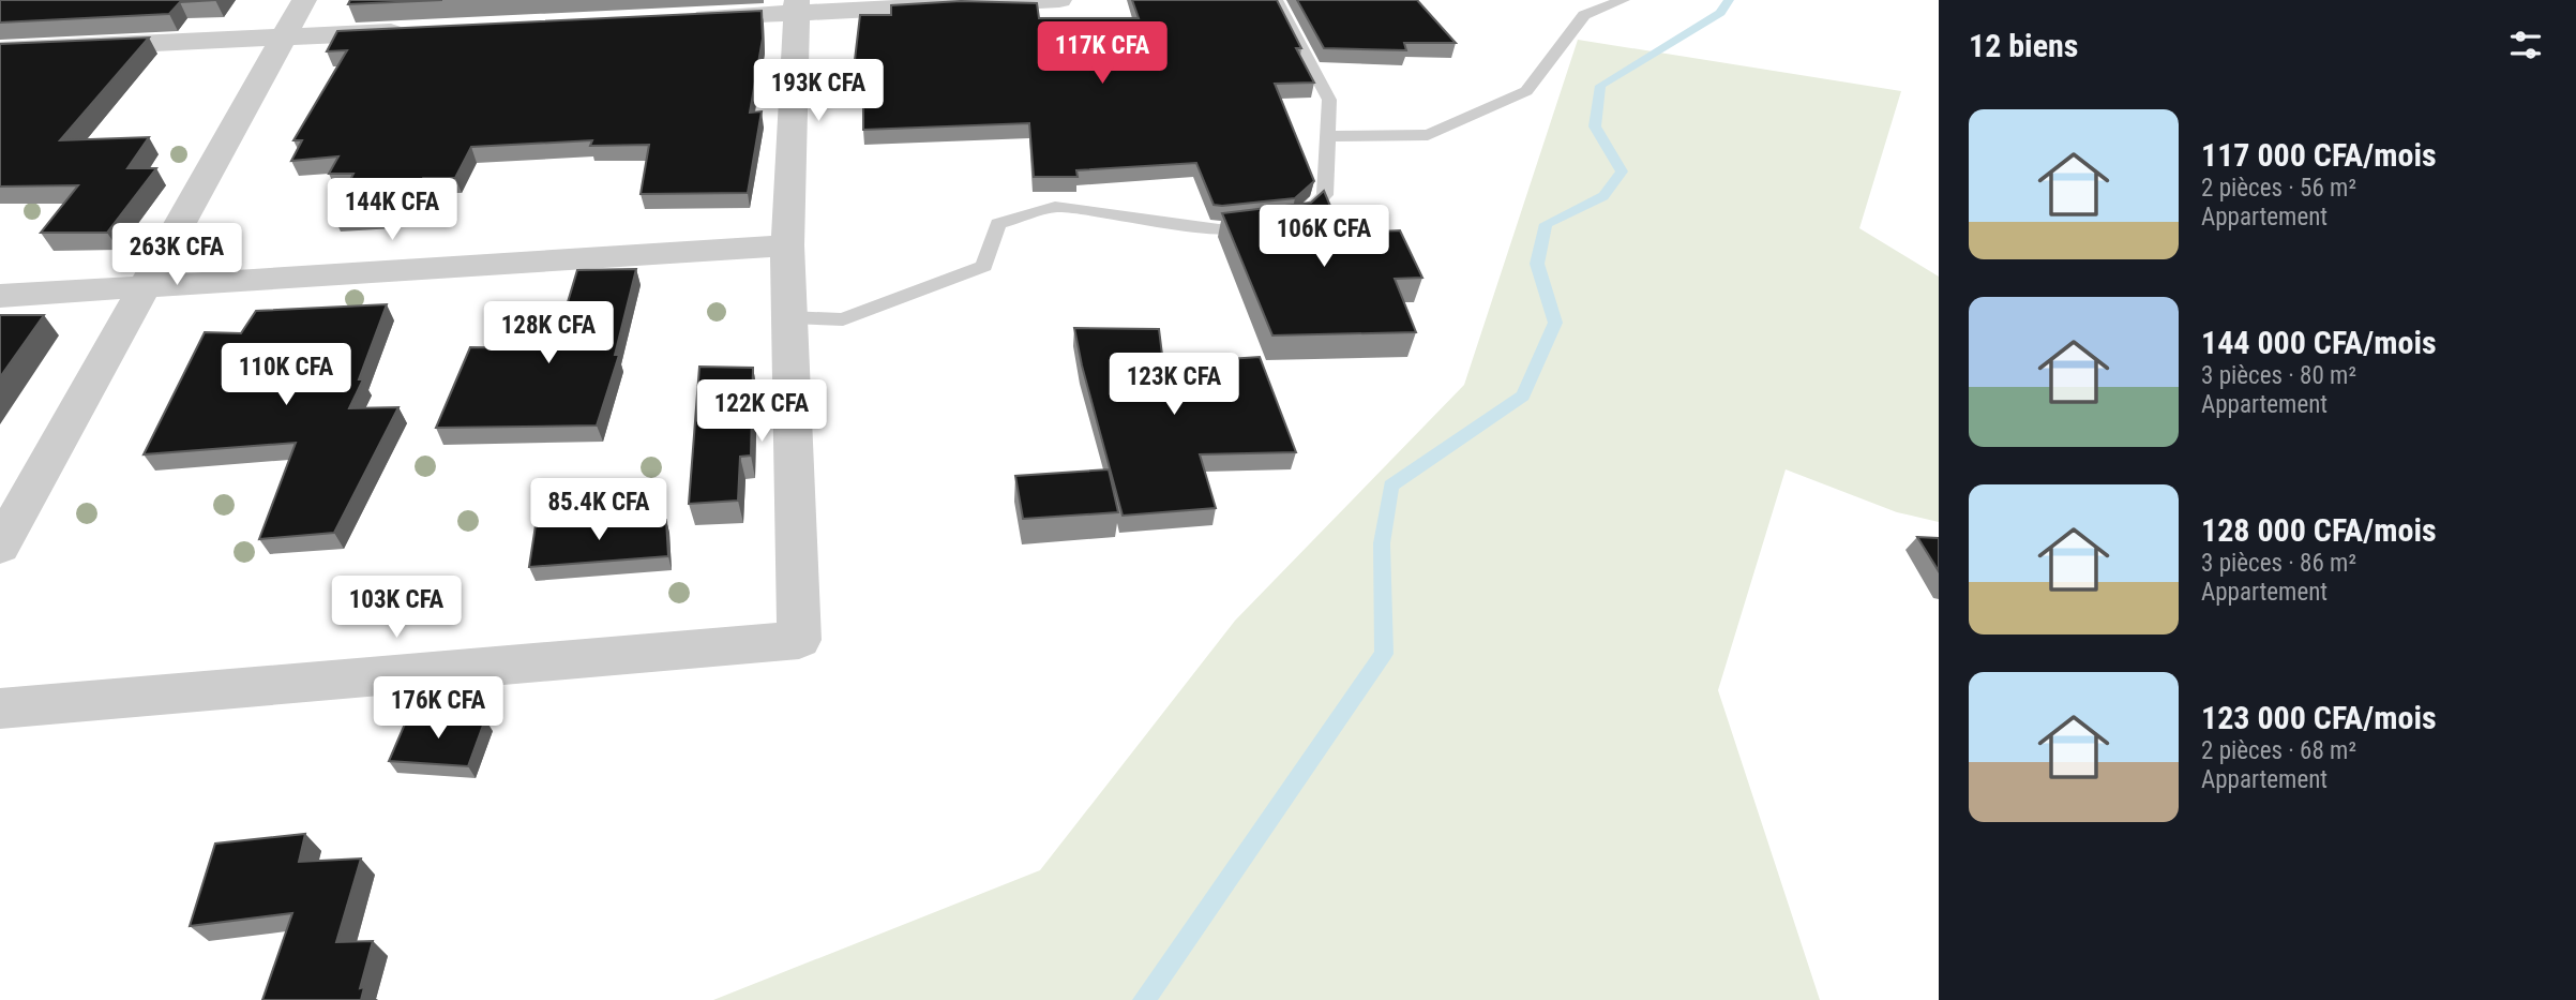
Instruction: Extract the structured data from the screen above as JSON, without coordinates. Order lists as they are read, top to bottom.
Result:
{
  "page": {
    "heading": "12 biens",
    "price": [
      "117K CFA",
      "193K CFA",
      "144K CFA",
      "106K CFA",
      "263K CFA",
      "128K CFA",
      "110K CFA",
      "123K CFA",
      "122K CFA",
      "85.4K CFA",
      "103K CFA",
      "176K CFA"
    ],
    "list": [
      {
        "name": "117 000 CFA/mois",
        "note": "2 pièces · 56 m² · Appartement"
      },
      {
        "name": "144 000 CFA/mois",
        "note": "3 pièces · 80 m² · Appartement"
      },
      {
        "name": "128 000 CFA/mois",
        "note": "3 pièces · 86 m² · Appartement"
      },
      {
        "name": "123 000 CFA/mois",
        "note": "2 pièces · 68 m² · Appartement"
      }
    ]
  }
}
